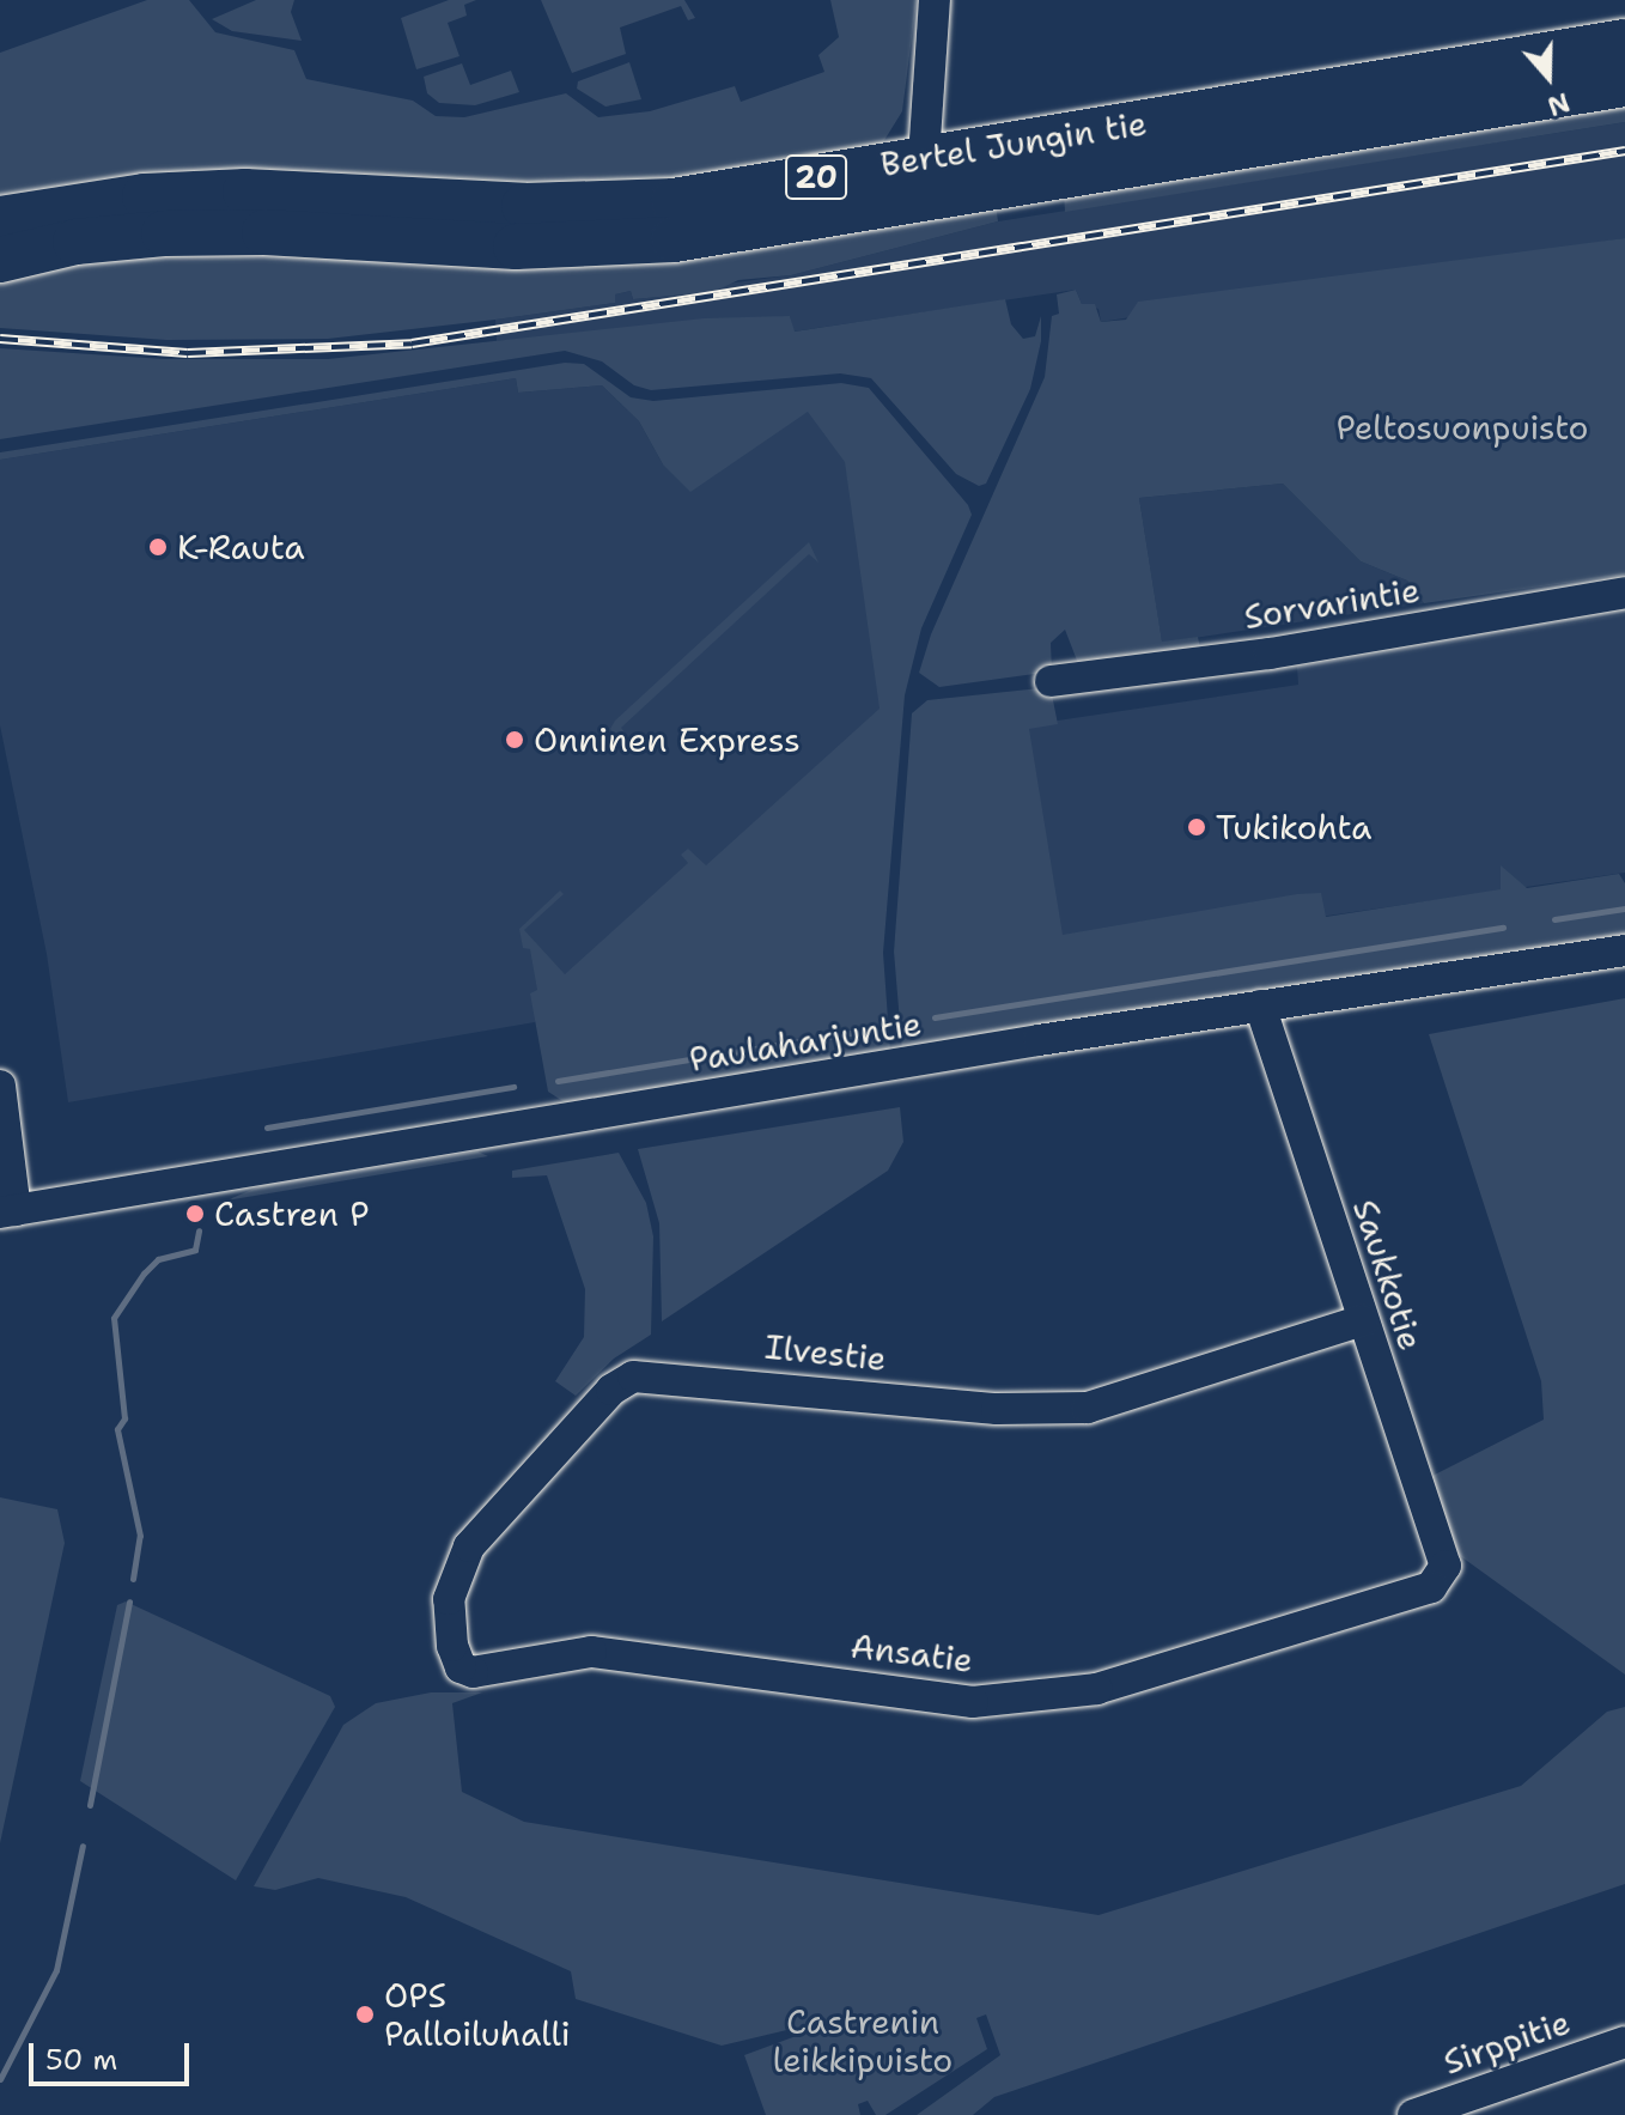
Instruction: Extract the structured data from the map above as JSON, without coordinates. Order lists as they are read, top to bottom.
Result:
{
  "streets": {
    "highway": ["Bertel Jungin tie", "20"],
    "street": [
      "Sorvarintie",
      "Paulaharjuntie",
      "Saukkotie",
      "Ilvestie",
      "Ansatie",
      "Sirppitie"
    ]
  },
  "crossings": [
    ["Paulaharjuntie", "Saukkotie"],
    ["Saukkotie", "Ilvestie"],
    ["Saukkotie", "Ansatie"],
    ["Ilvestie", "Ansatie"]
  ],
  "parks": ["Peltosuonpuisto", "Castrenin leikkipuisto"],
  "places": [
    "K-Rauta",
    "Onninen Express",
    "Tukikohta",
    "Castren P",
    "OPS Palloiluhalli"
  ],
  "scale_bar": "50 m",
  "north": "bottom"
}
